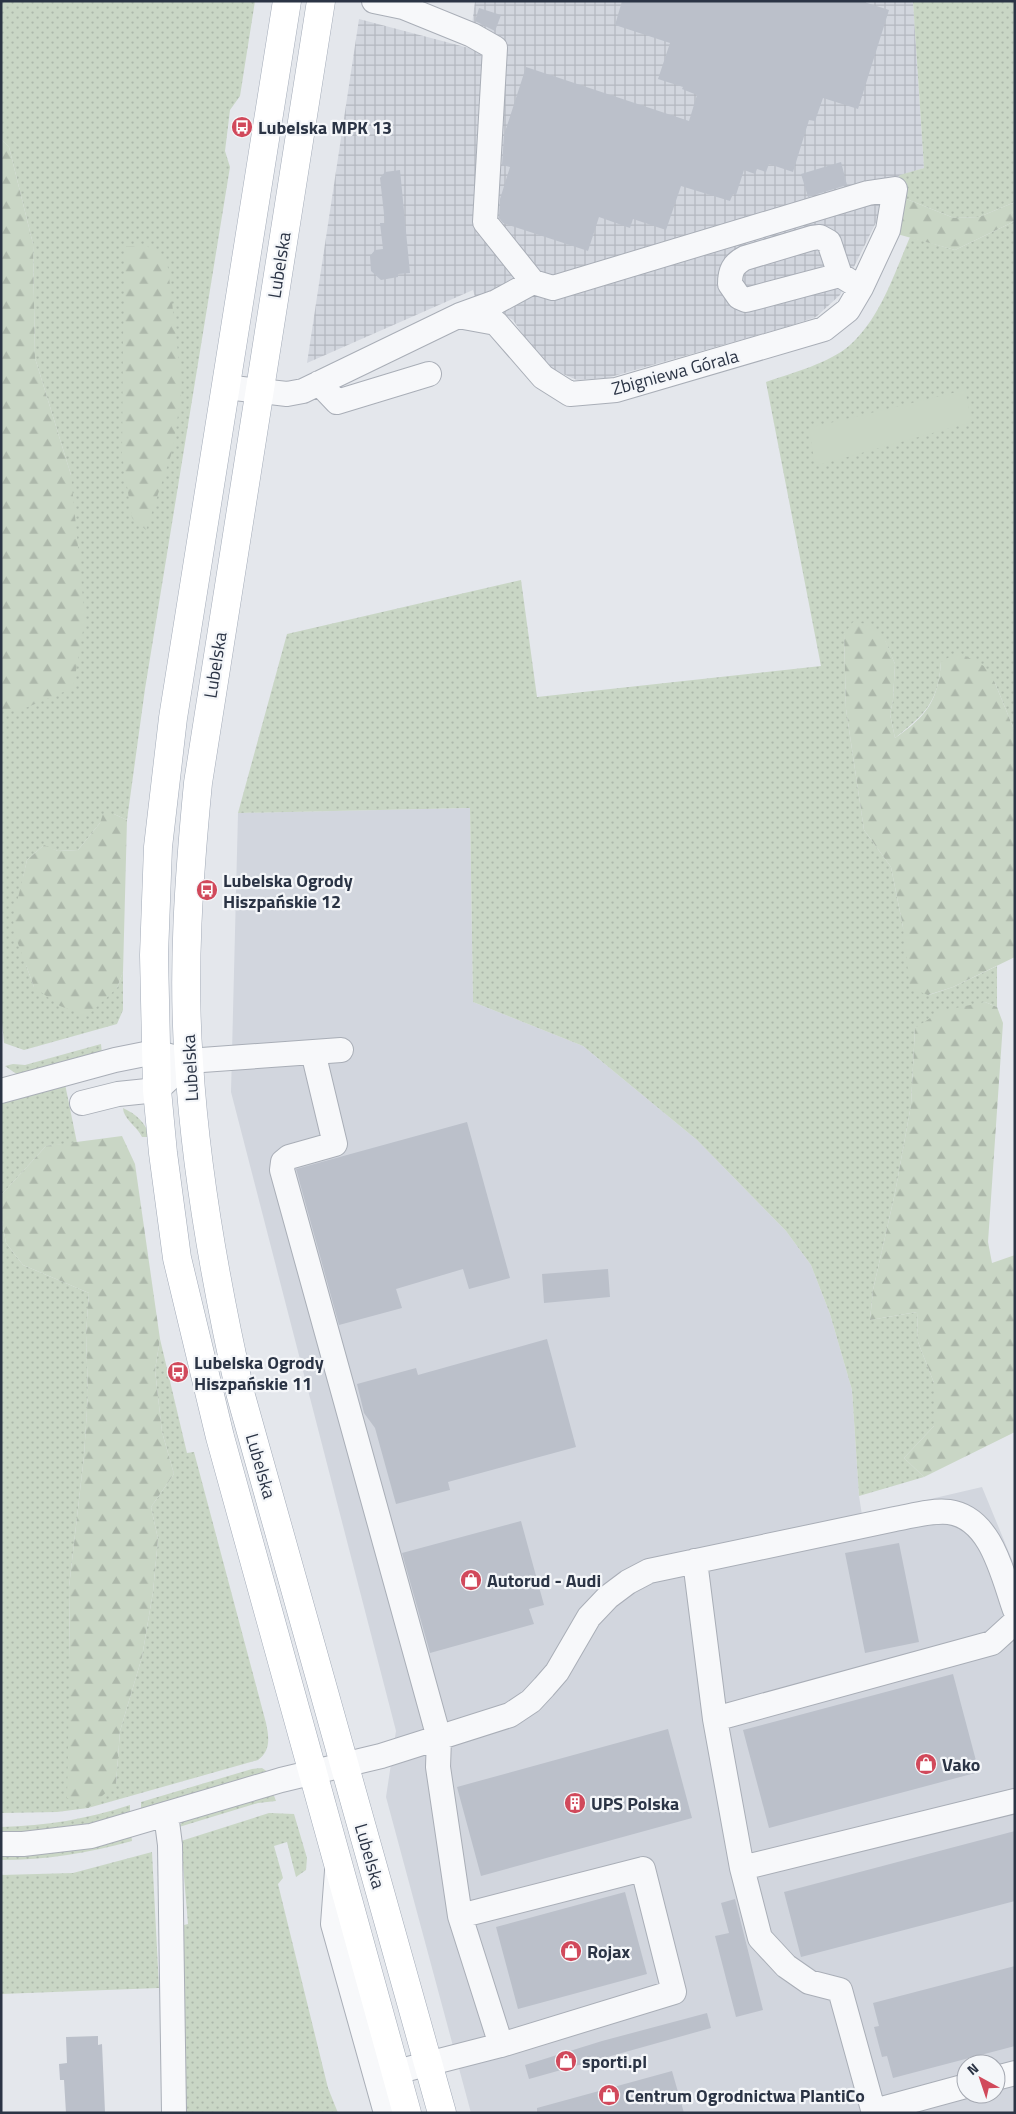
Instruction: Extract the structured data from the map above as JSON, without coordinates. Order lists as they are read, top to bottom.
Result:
{
  "streets": {
    "main road": ["Lubelska"],
    "street": ["Zbigniewa Górala"]
  },
  "places": {
    "bus stop": ["Lubelska MPK 13", "Lubelska Ogrody Hiszpańskie 12", "Lubelska Ogrody Hiszpańskie 11"],
    "shop": [
      "Autorud - Audi",
      "Vako",
      "Rojax",
      "sporti.pl",
      "Centrum Ogrodnictwa PlantiCo"
    ],
    "building": ["UPS Polska"]
  },
  "north": "top left"
}
